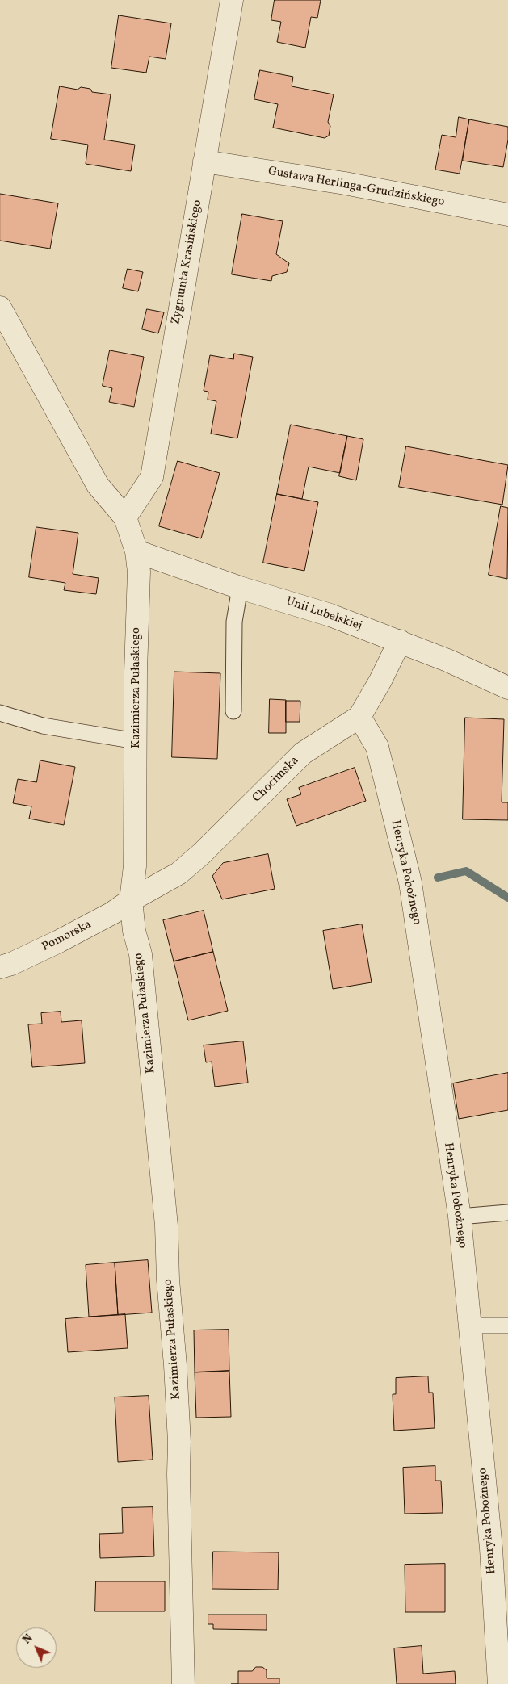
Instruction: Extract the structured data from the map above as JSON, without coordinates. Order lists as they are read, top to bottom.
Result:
{
  "streets": {
    "street": [
      "Gustawa Herlinga-Grudzińskiego",
      "Zygmunta Krasińskiego",
      "Unii Lubelskiej",
      "Kazimierza Pułaskiego",
      "Chocimska",
      "Henryka Pobożnego",
      "Pomorska"
    ]
  },
  "crossings": [
    ["Gustawa Herlinga-Grudzińskiego", "Zygmunta Krasińskiego"],
    ["Zygmunta Krasińskiego", "Kazimierza Pułaskiego"],
    ["Unii Lubelskiej", "Kazimierza Pułaskiego"],
    ["Unii Lubelskiej", "Chocimska"],
    ["Kazimierza Pułaskiego", "Chocimska"],
    ["Kazimierza Pułaskiego", "Pomorska"],
    ["Chocimska", "Henryka Pobożnego"],
    ["Chocimska", "Pomorska"]
  ],
  "north": "top left"
}
